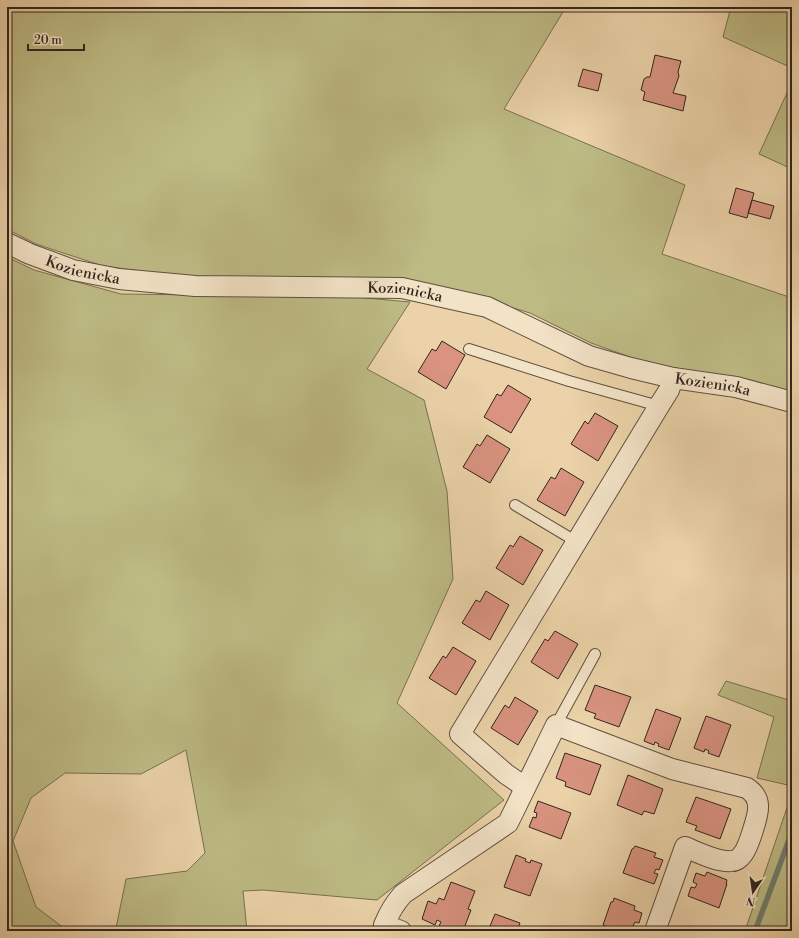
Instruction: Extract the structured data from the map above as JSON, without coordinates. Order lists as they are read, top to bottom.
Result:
{
  "streets": {
    "street": ["Kozienicka"]
  },
  "scale_bar": "20 m",
  "north": "bottom"
}
